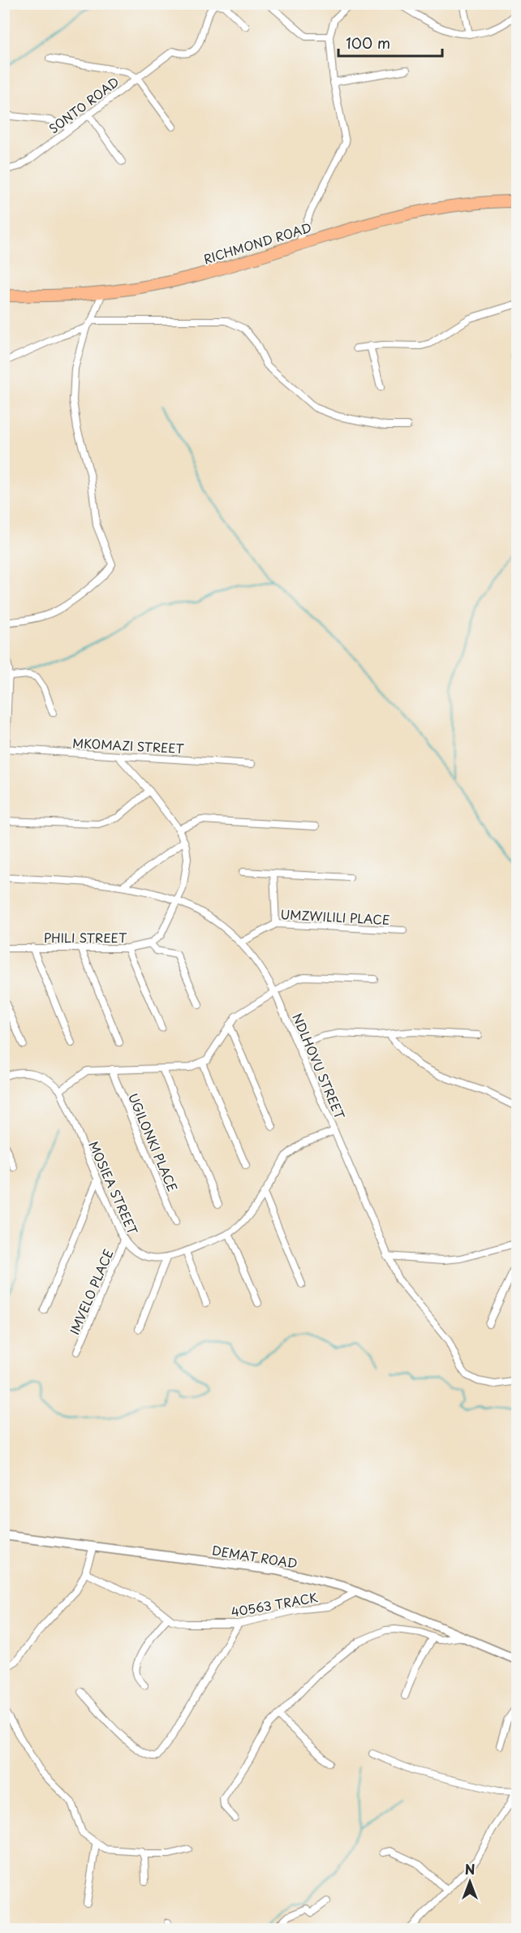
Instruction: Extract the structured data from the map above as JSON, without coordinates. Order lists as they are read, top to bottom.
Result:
{
  "streets": {
    "highway": ["RICHMOND ROAD"],
    "street": [
      "SONTO ROAD",
      "MKOMAZI STREET",
      "UMZWILILI PLACE",
      "PHILI STREET",
      "NDLHOVU STREET",
      "UGILONKI PLACE",
      "MOSIEA STREET",
      "IMVELO PLACE",
      "DEMAT ROAD",
      "40563 TRACK"
    ]
  },
  "crossings": [
    ["UMZWILILI PLACE", "NDLHOVU STREET"],
    ["NDLHOVU STREET", "MOSIEA STREET"],
    ["MOSIEA STREET", "IMVELO PLACE"],
    ["DEMAT ROAD", "40563 TRACK"]
  ],
  "scale_bar": "100 m",
  "north": "top"
}
